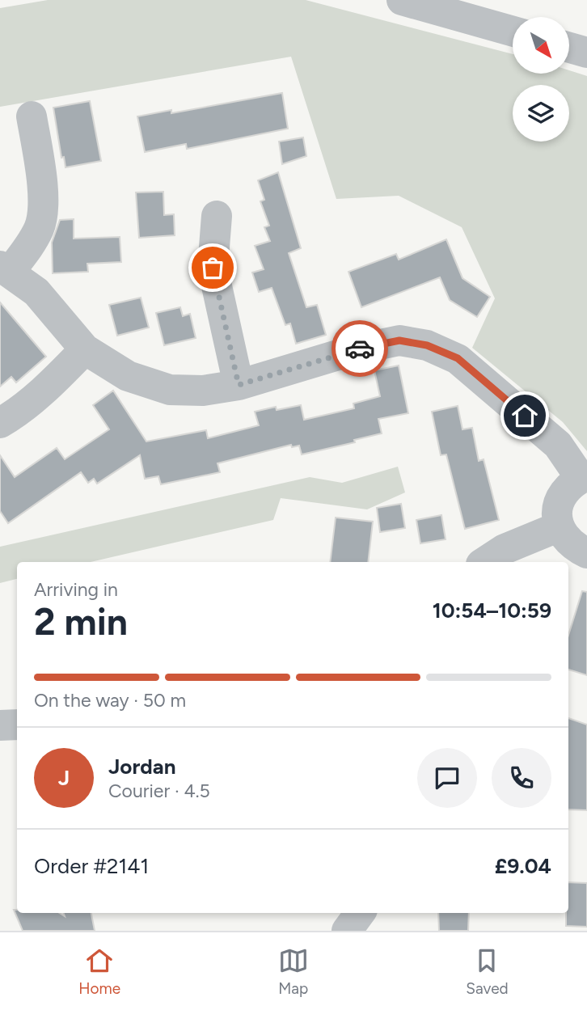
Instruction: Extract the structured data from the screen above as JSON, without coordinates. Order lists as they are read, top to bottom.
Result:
{
  "north": "bottom right",
  "page": {
    "heading": ["2 min", "Arriving in", "10:54–10:59"],
    "panel": [
      "Jordan",
      "Courier · 4.5",
      "Order #2141",
      "£9.04"
    ],
    "bar": "On the way · 50 m",
    "round": "J",
    "tabs": ["Home", "Map", "Saved"]
  }
}
